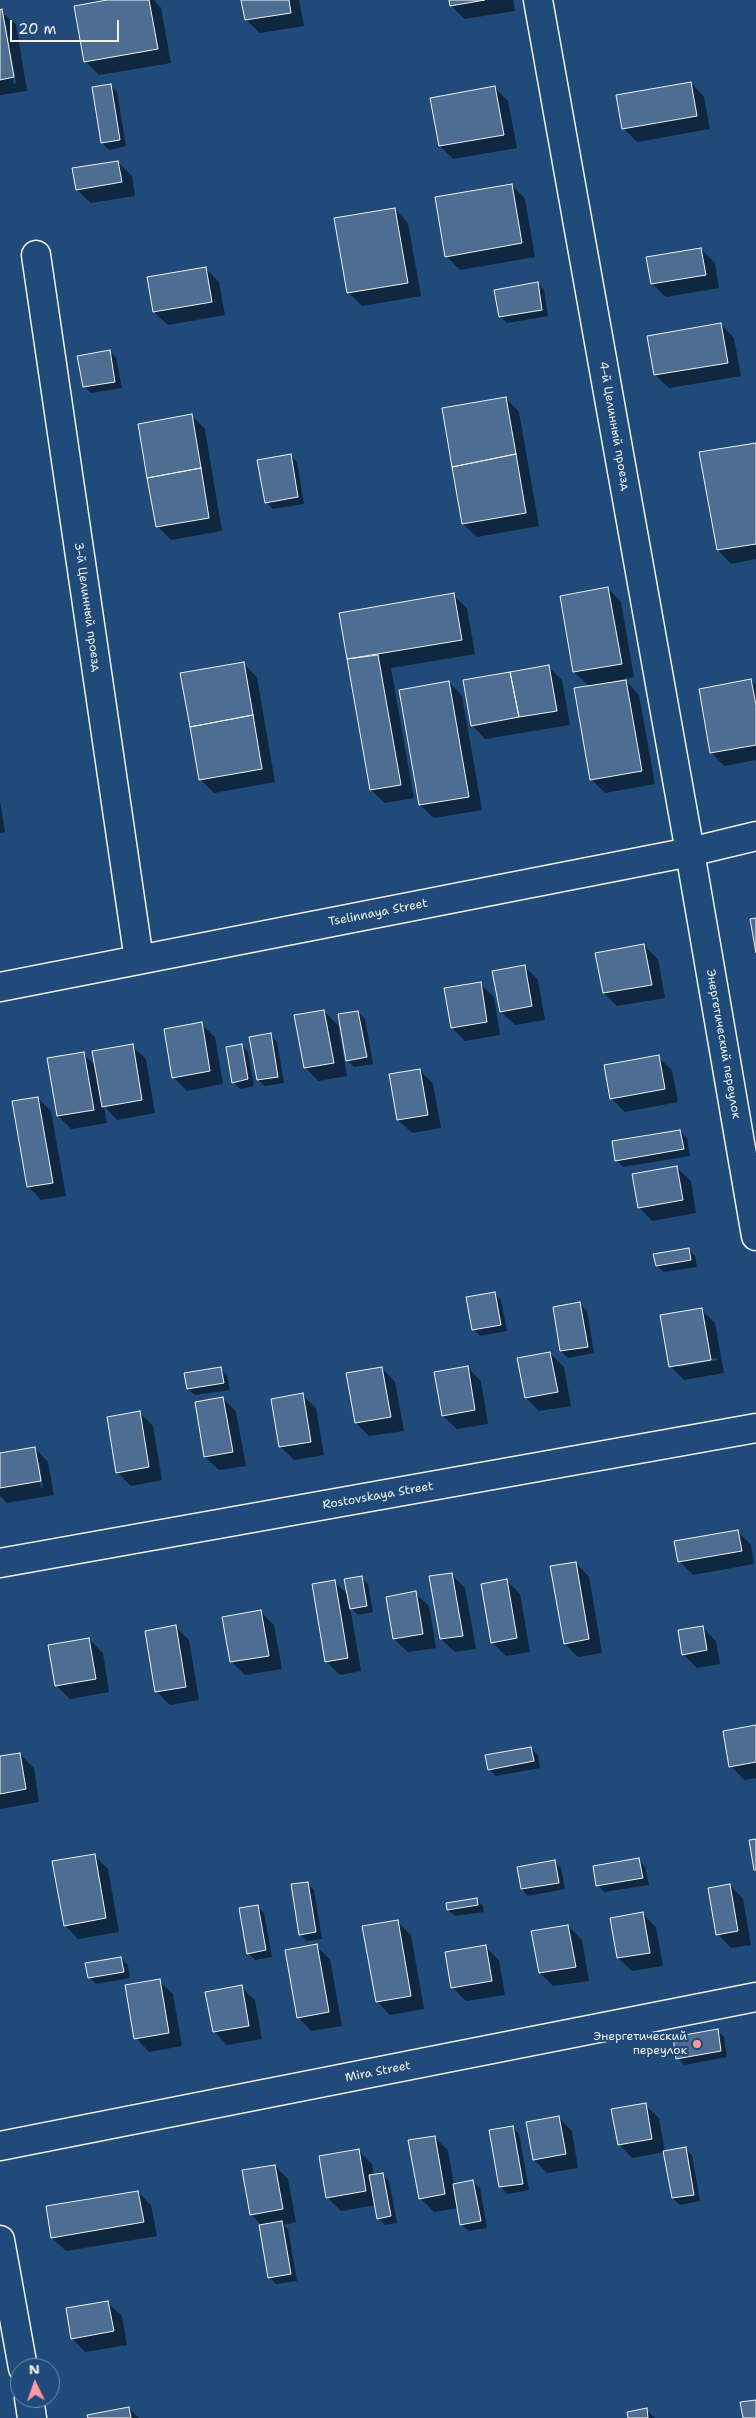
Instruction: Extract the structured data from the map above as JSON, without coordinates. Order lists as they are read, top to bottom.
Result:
{
  "streets": {
    "street": [
      "4-й Целинный проезд",
      "3-й Целинный проезд",
      "Tselinnaya Street",
      "Энергетический переулок",
      "Rostovskaya Street",
      "Mira Street"
    ]
  },
  "crossings": [
    ["4-й Целинный проезд", "Tselinnaya Street"],
    ["4-й Целинный проезд", "Энергетический переулок"],
    ["3-й Целинный проезд", "Tselinnaya Street"],
    ["Tselinnaya Street", "Энергетический переулок"]
  ],
  "places": ["Энергетический переулок"],
  "scale_bar": "20 m",
  "north": "top"
}
